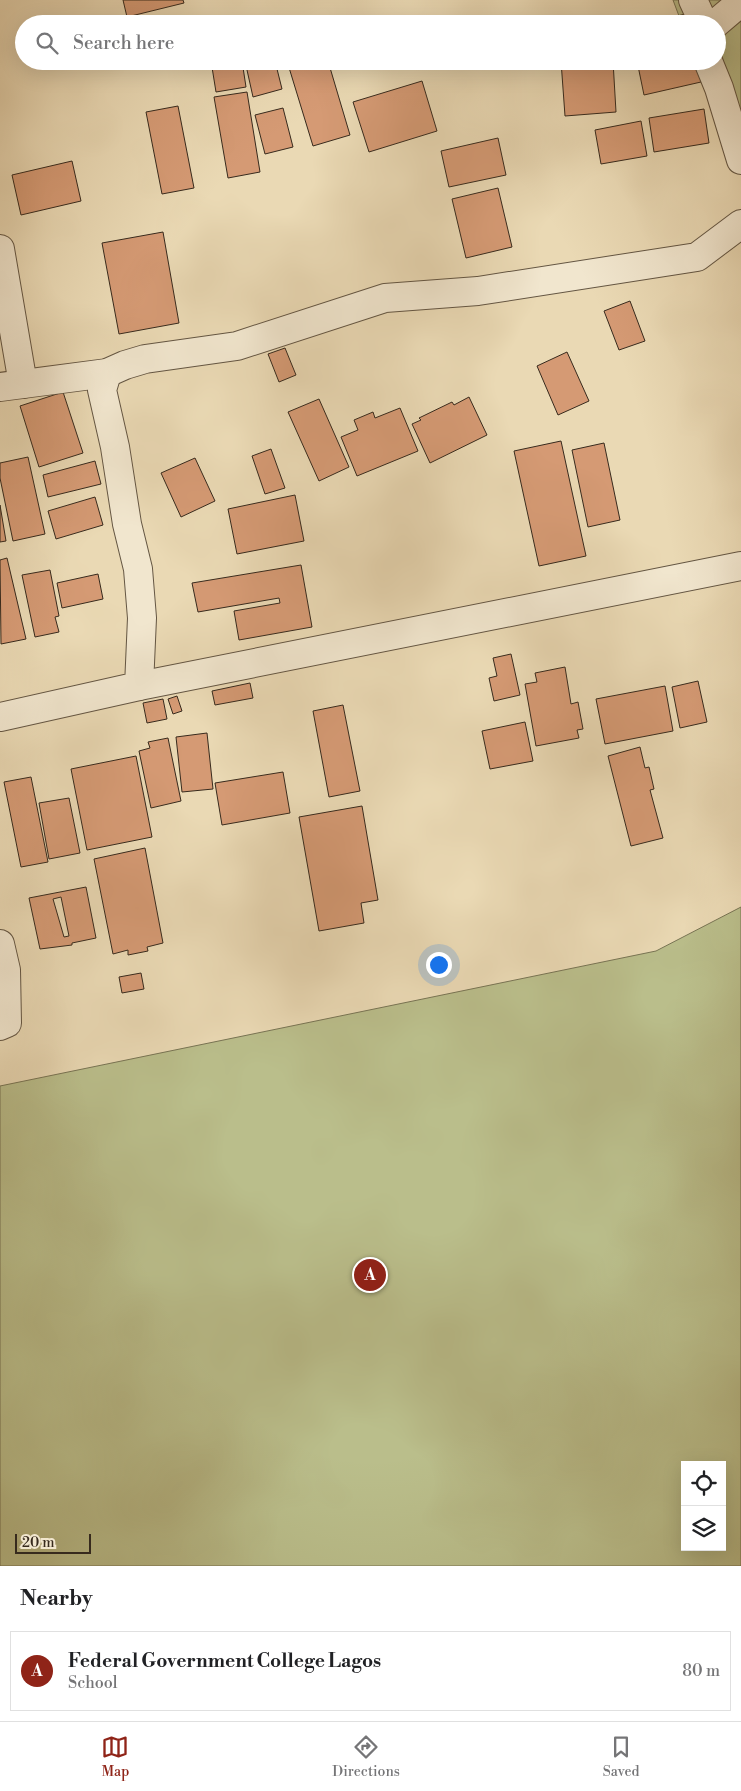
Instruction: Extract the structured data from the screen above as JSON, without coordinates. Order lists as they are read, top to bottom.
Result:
{
  "scale_bar": "20 m",
  "page": {
    "search": "Search here",
    "pins": "A",
    "scale": "20 m",
    "heading": "Nearby",
    "list": [
      {
        "mark": "A",
        "name": "Federal Government College Lagos",
        "note": "School",
        "value": "80 m"
      }
    ],
    "nav": ["Map", "Directions", "Saved"]
  }
}
